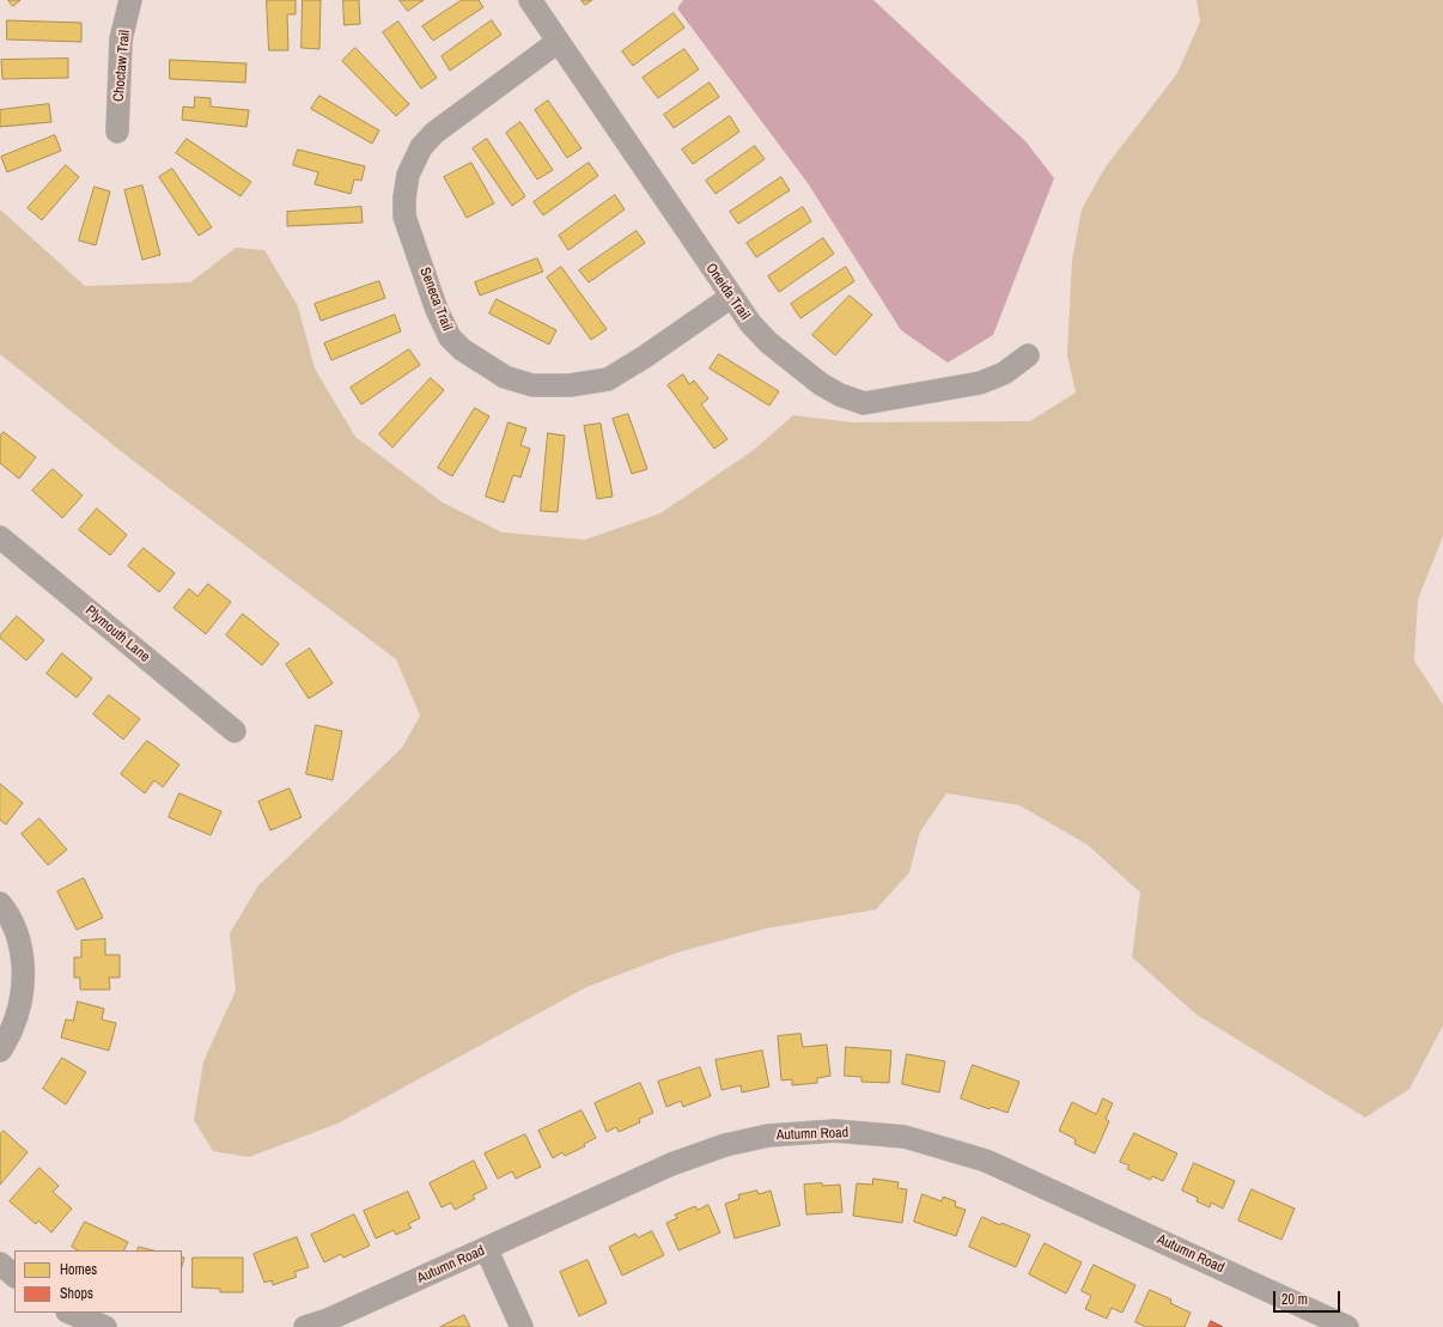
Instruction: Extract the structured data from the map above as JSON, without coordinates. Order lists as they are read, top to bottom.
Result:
{
  "streets": {
    "street": [
      "Choctaw Trail",
      "Oneida Trail",
      "Seneca Trail",
      "Plymouth Lane",
      "Autumn Road"
    ]
  },
  "crossings": [
    ["Oneida Trail", "Seneca Trail"]
  ],
  "legend": ["Homes", "Shops"],
  "scale_bar": "20 m"
}
